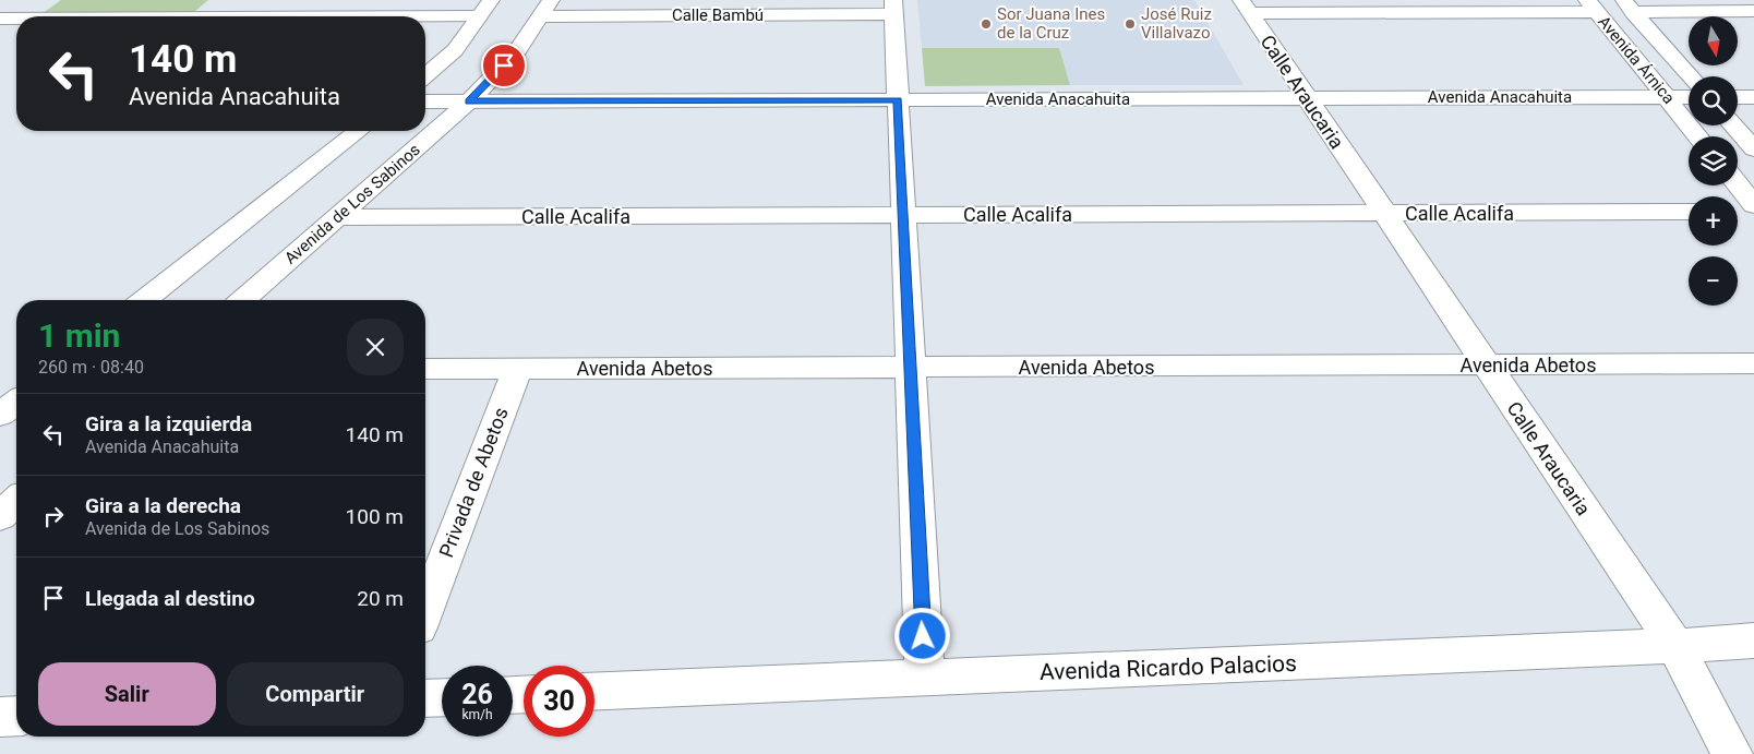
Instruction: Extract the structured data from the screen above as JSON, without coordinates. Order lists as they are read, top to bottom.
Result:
{
  "streets": {
    "street": [
      "Calle Bambú",
      "Avenida Árnica",
      "Calle Araucaria",
      "Avenida Anacahuita",
      "Avenida de Los Sabinos",
      "Calle Acalifa",
      "Avenida Abetos",
      "Privada de Abetos",
      "Avenida Ricardo Palacios"
    ]
  },
  "crossings": [
    ["Calle Bambú", "Avenida de Los Sabinos"],
    ["Avenida Árnica", "Avenida Anacahuita"],
    ["Calle Araucaria", "Avenida Anacahuita"],
    ["Calle Araucaria", "Calle Acalifa"],
    ["Calle Araucaria", "Avenida Abetos"],
    ["Calle Araucaria", "Avenida Ricardo Palacios"],
    ["Avenida Anacahuita", "Avenida de Los Sabinos"],
    ["Avenida de Los Sabinos", "Calle Acalifa"],
    ["Avenida Abetos", "Privada de Abetos"]
  ],
  "places": ["Sor Juana Ines de la Cruz", "José Ruiz Villalvazo"],
  "north": "bottom",
  "page": {
    "map_buttons": ["+", "−"],
    "turn": ["140 m", "Avenida Anacahuita"],
    "heading": ["1 min", "260 m · 08:40"],
    "list": [
      {
        "name": "Gira a la izquierda",
        "note": "Avenida Anacahuita",
        "value": "140 m"
      },
      {
        "name": "Gira a la derecha",
        "note": "Avenida de Los Sabinos",
        "value": "100 m"
      },
      {
        "name": "Llegada al destino",
        "value": "20 m"
      }
    ],
    "buttons": ["Salir", "Compartir"],
    "speed": "26 km/h",
    "limit": "30"
  }
}
